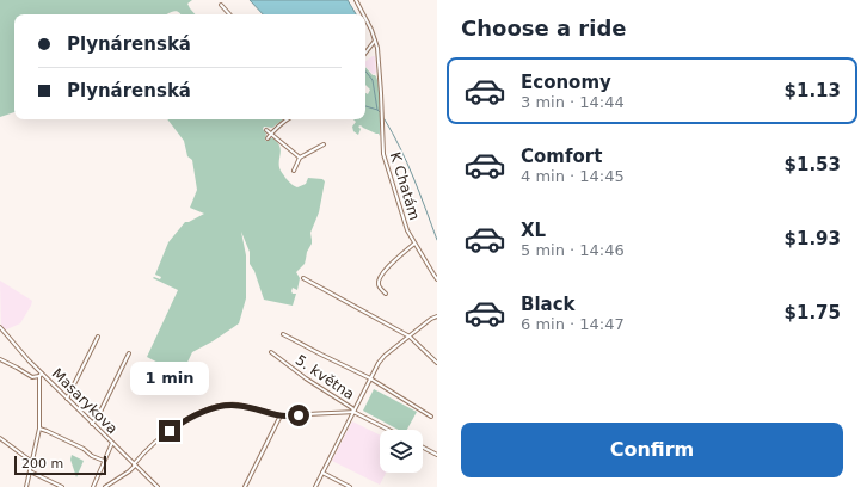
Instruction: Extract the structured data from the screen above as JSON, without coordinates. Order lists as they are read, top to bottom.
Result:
{
  "streets": {
    "street": ["K Chatám", "5. května", "Masarykova"]
  },
  "scale_bar": "200 m",
  "page": {
    "heading": "Choose a ride",
    "banner": ["Plynárenská", "Plynárenská"],
    "list": [
      {
        "name": "Economy",
        "note": "3 min · 14:44",
        "value": "$1.13"
      },
      {
        "name": "Comfort",
        "note": "4 min · 14:45",
        "value": "$1.53"
      },
      {
        "name": "XL",
        "note": "5 min · 14:46",
        "value": "$1.93"
      },
      {
        "name": "Black",
        "note": "6 min · 14:47",
        "value": "$1.75"
      }
    ],
    "bubble": "1 min",
    "buttons": "Confirm",
    "scale": "200 m"
  }
}
